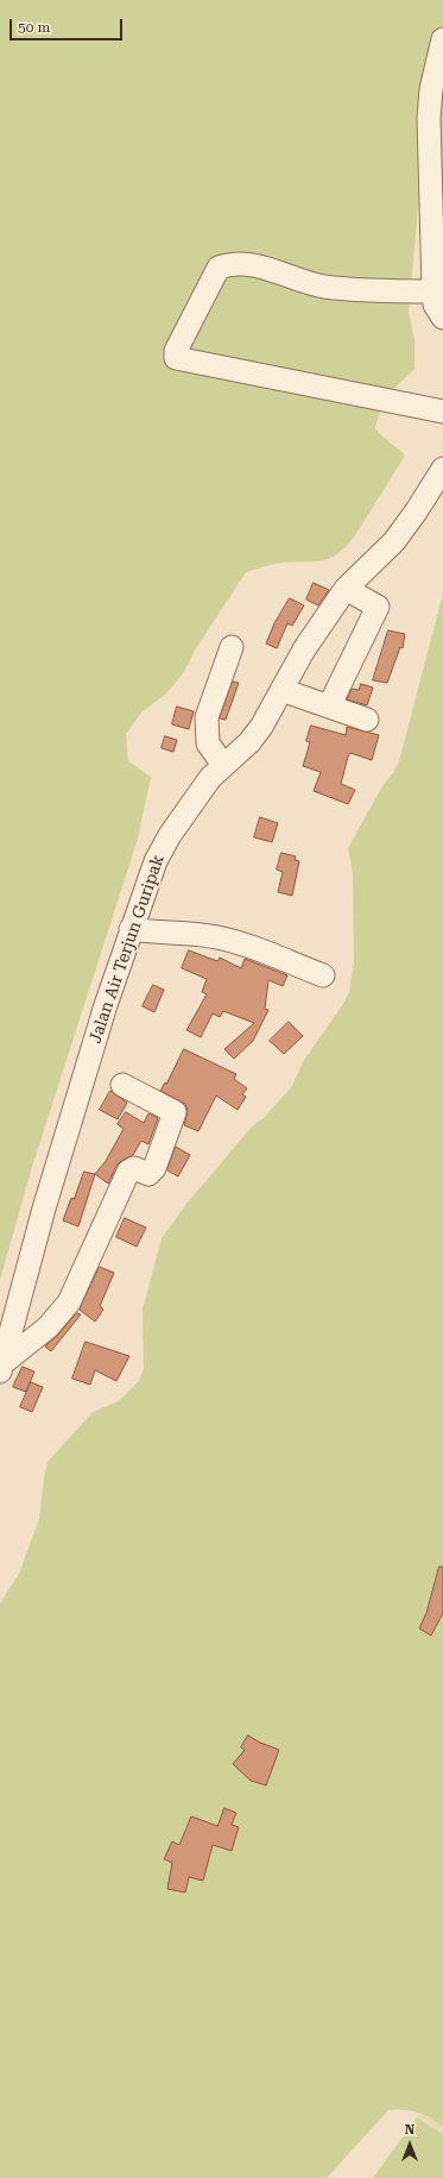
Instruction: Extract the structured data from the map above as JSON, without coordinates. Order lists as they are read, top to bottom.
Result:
{
  "streets": {
    "street": ["Jalan Air Terjun Guripak"]
  },
  "scale_bar": "50 m",
  "north": "top"
}
